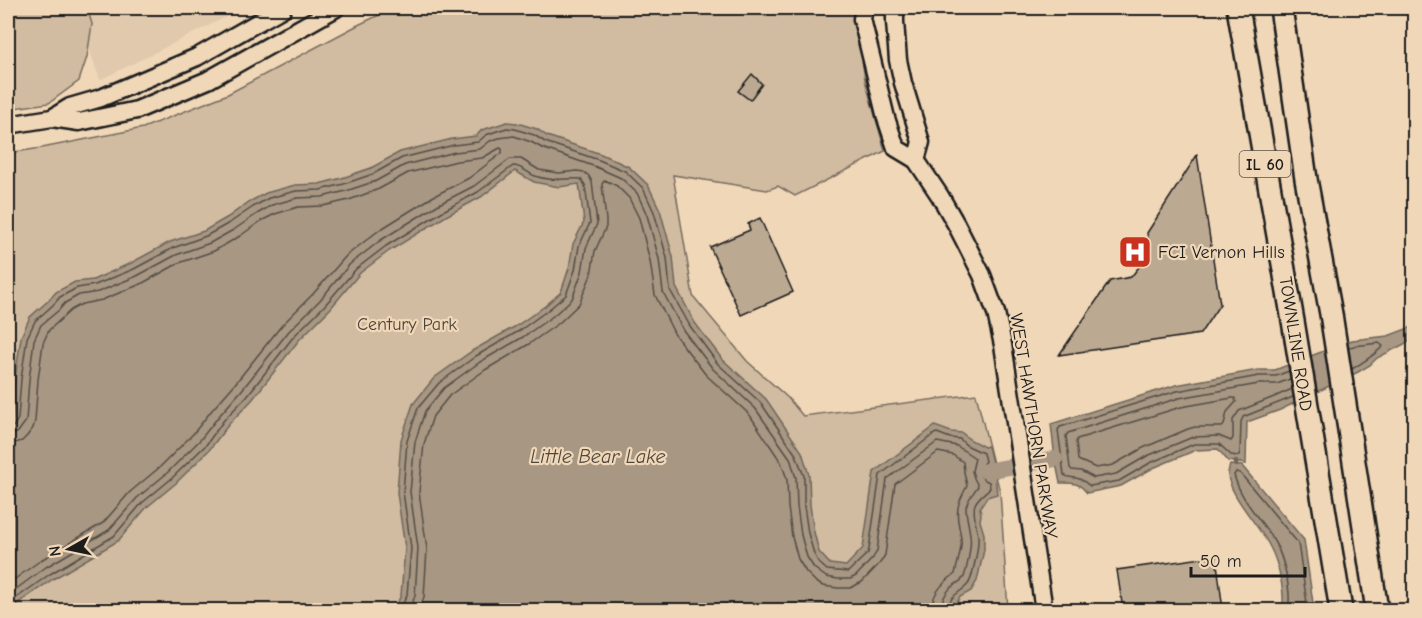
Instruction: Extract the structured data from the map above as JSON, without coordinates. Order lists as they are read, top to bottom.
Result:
{
  "streets": {
    "main road": ["IL 60", "TOWNLINE ROAD"],
    "street": ["WEST HAWTHORN PARKWAY"]
  },
  "water": ["Little Bear Lake"],
  "parks": ["Century Park"],
  "places": {
    "hospital": ["FCI Vernon Hills"]
  },
  "scale_bar": "50 m",
  "north": "left"
}
